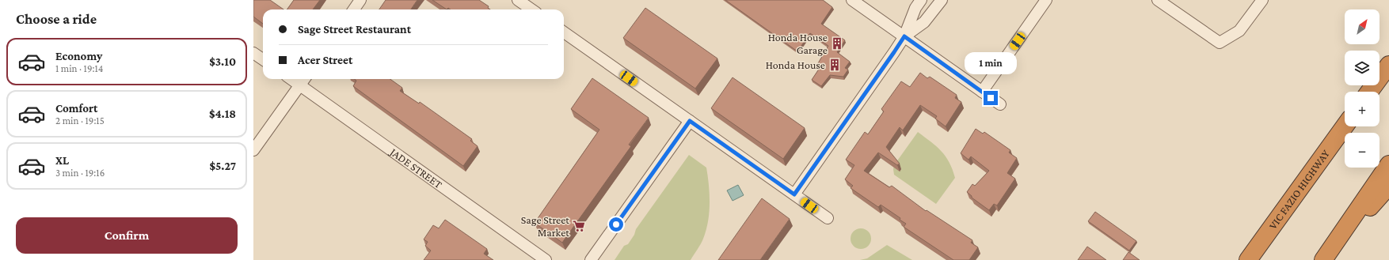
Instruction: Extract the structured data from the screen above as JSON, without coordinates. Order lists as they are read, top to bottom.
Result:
{
  "streets": {
    "highway": ["VIC FAZIO HIGHWAY"],
    "street": ["JADE STREET"]
  },
  "places": {
    "building": ["Honda House Garage", "Honda House"],
    "supermarket": ["Sage Street Market"]
  },
  "north": "top right",
  "page": {
    "heading": "Choose a ride",
    "map_buttons": ["+", "−"],
    "banner": ["Sage Street Restaurant", "Acer Street"],
    "list": [
      {
        "name": "Economy",
        "note": "1 min · 19:14",
        "value": "$3.10"
      },
      {
        "name": "Comfort",
        "note": "2 min · 19:15",
        "value": "$4.18"
      },
      {
        "name": "XL",
        "note": "3 min · 19:16",
        "value": "$5.27"
      }
    ],
    "bubble": "1 min",
    "buttons": "Confirm"
  }
}
